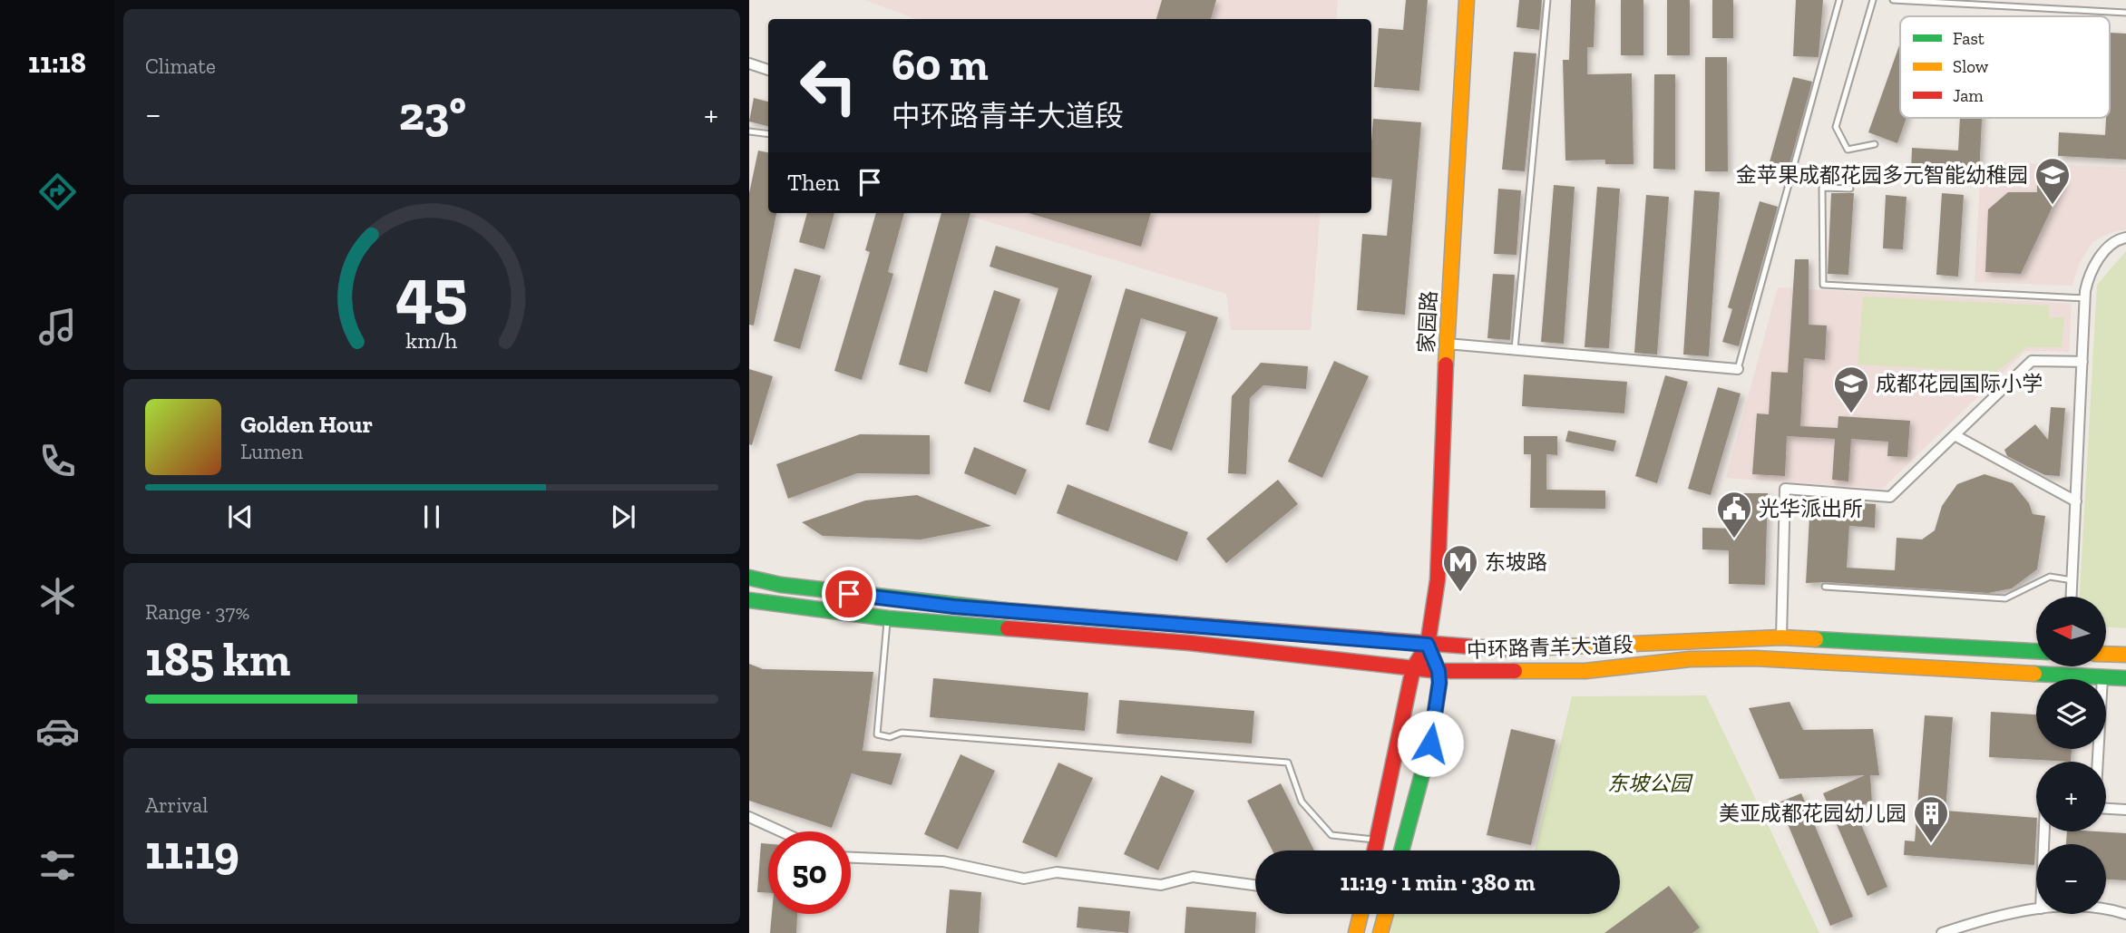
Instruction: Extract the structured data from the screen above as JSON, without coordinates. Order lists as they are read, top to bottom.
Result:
{
  "streets": {
    "main road": ["家园路", "中环路青羊大道段"]
  },
  "crossings": [
    ["家园路", "中环路青羊大道段"]
  ],
  "parks": ["东坡公园"],
  "places": {
    "school or university": ["金苹果成都花园多元智能幼稚园", "成都花园国际小学"],
    "public building": ["光华派出所"],
    "metro station": ["东坡路"],
    "building": ["美亚成都花园幼儿园"]
  },
  "legend": ["Fast", "Slow", "Jam"],
  "north": "left",
  "page": {
    "tabs": "11:18",
    "tile": [
      "Climate",
      ["Range · 37%", "185 km"],
      ["Arrival", "11:19"]
    ],
    "turn": ["60 m", "中环路青羊大道段"],
    "heat": ["−", "23°", "+"],
    "then": "Then",
    "song": ["Golden Hour", "Lumen"],
    "map_buttons": ["+", "−"],
    "limit": "50",
    "trip": "11:19 · 1 min · 380 m",
    "gauge": ["45", "km/h"]
  }
}
